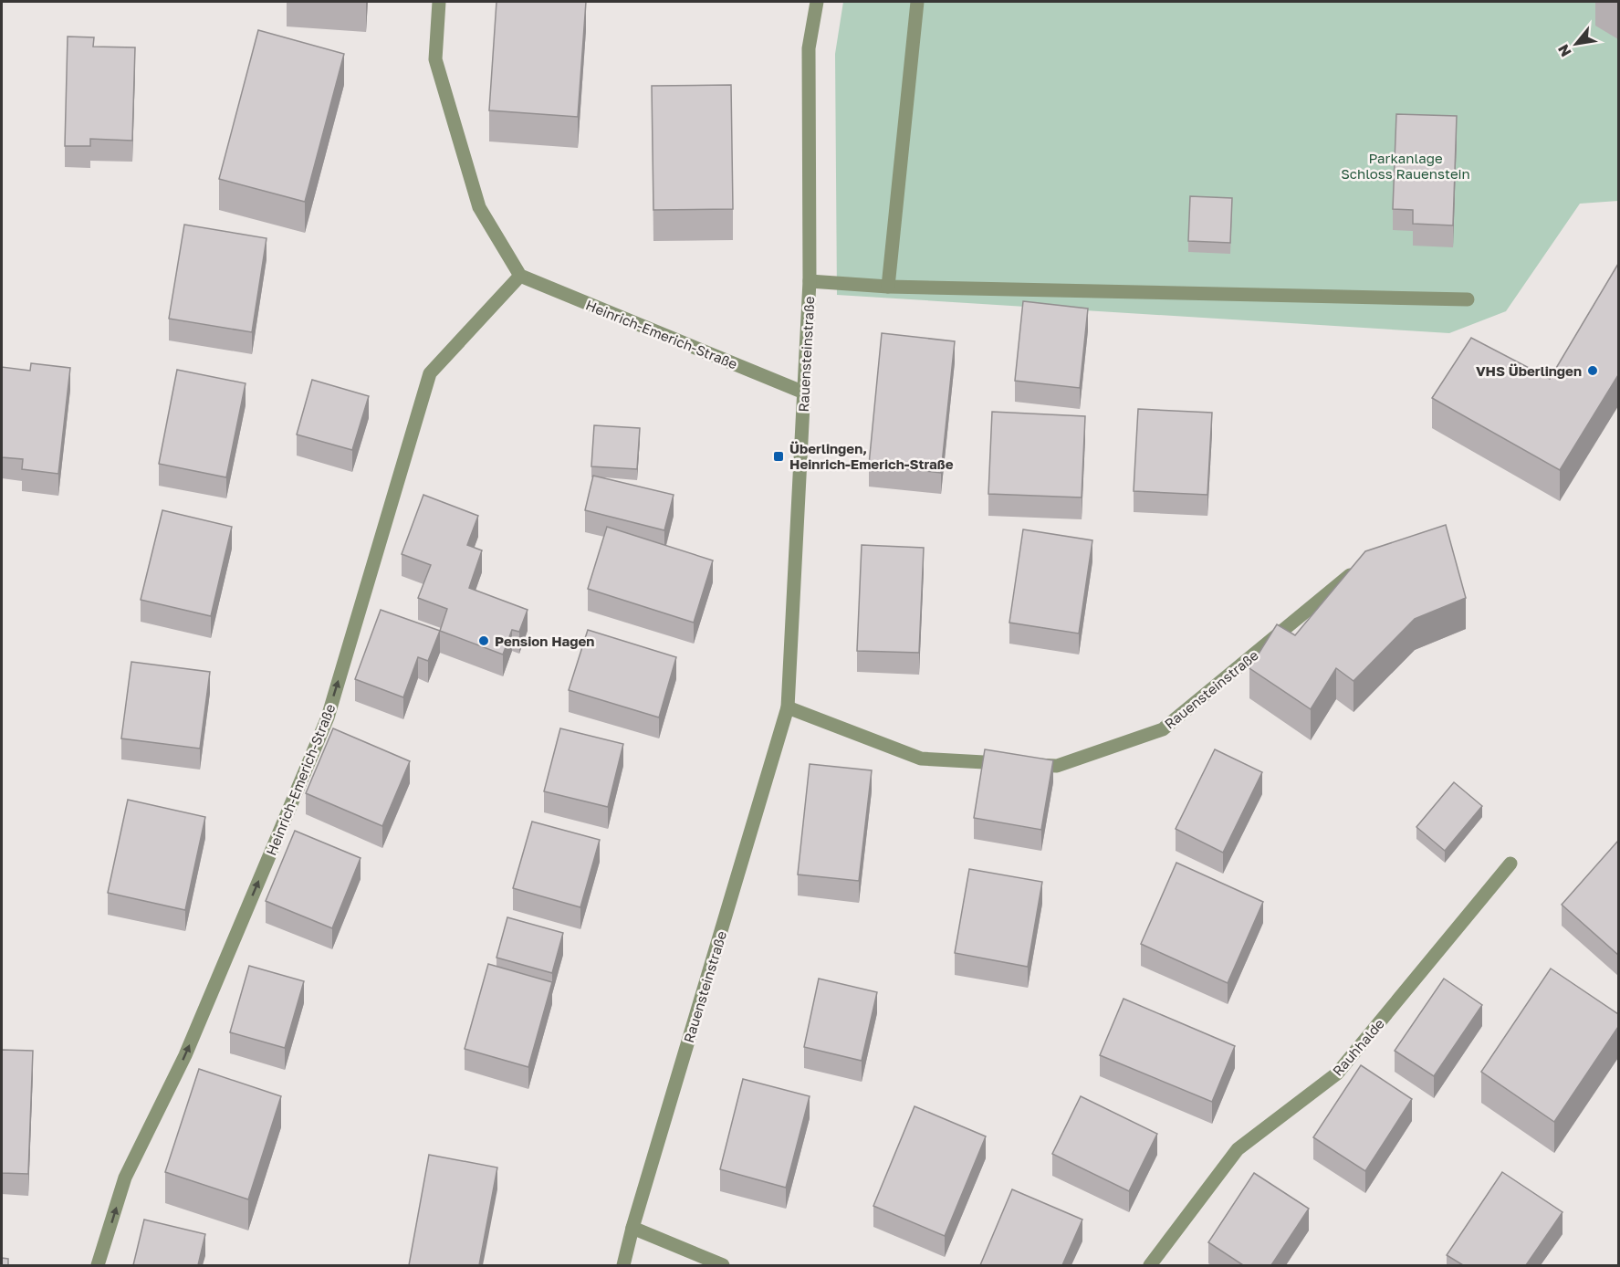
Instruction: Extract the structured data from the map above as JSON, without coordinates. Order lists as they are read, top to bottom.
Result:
{
  "streets": {
    "street": ["Heinrich-Emerich-Straße", "Rauensteinstraße", "Rauhhalde"]
  },
  "crossings": [
    ["Heinrich-Emerich-Straße", "Rauensteinstraße"]
  ],
  "one_way": ["Heinrich-Emerich-Straße"],
  "parks": ["Parkanlage Schloss Rauenstein"],
  "places": {
    "other": ["VHS Überlingen", "Pension Hagen"],
    "transit": ["Überlingen, Heinrich-Emerich-Straße"]
  },
  "north": "bottom left"
}
